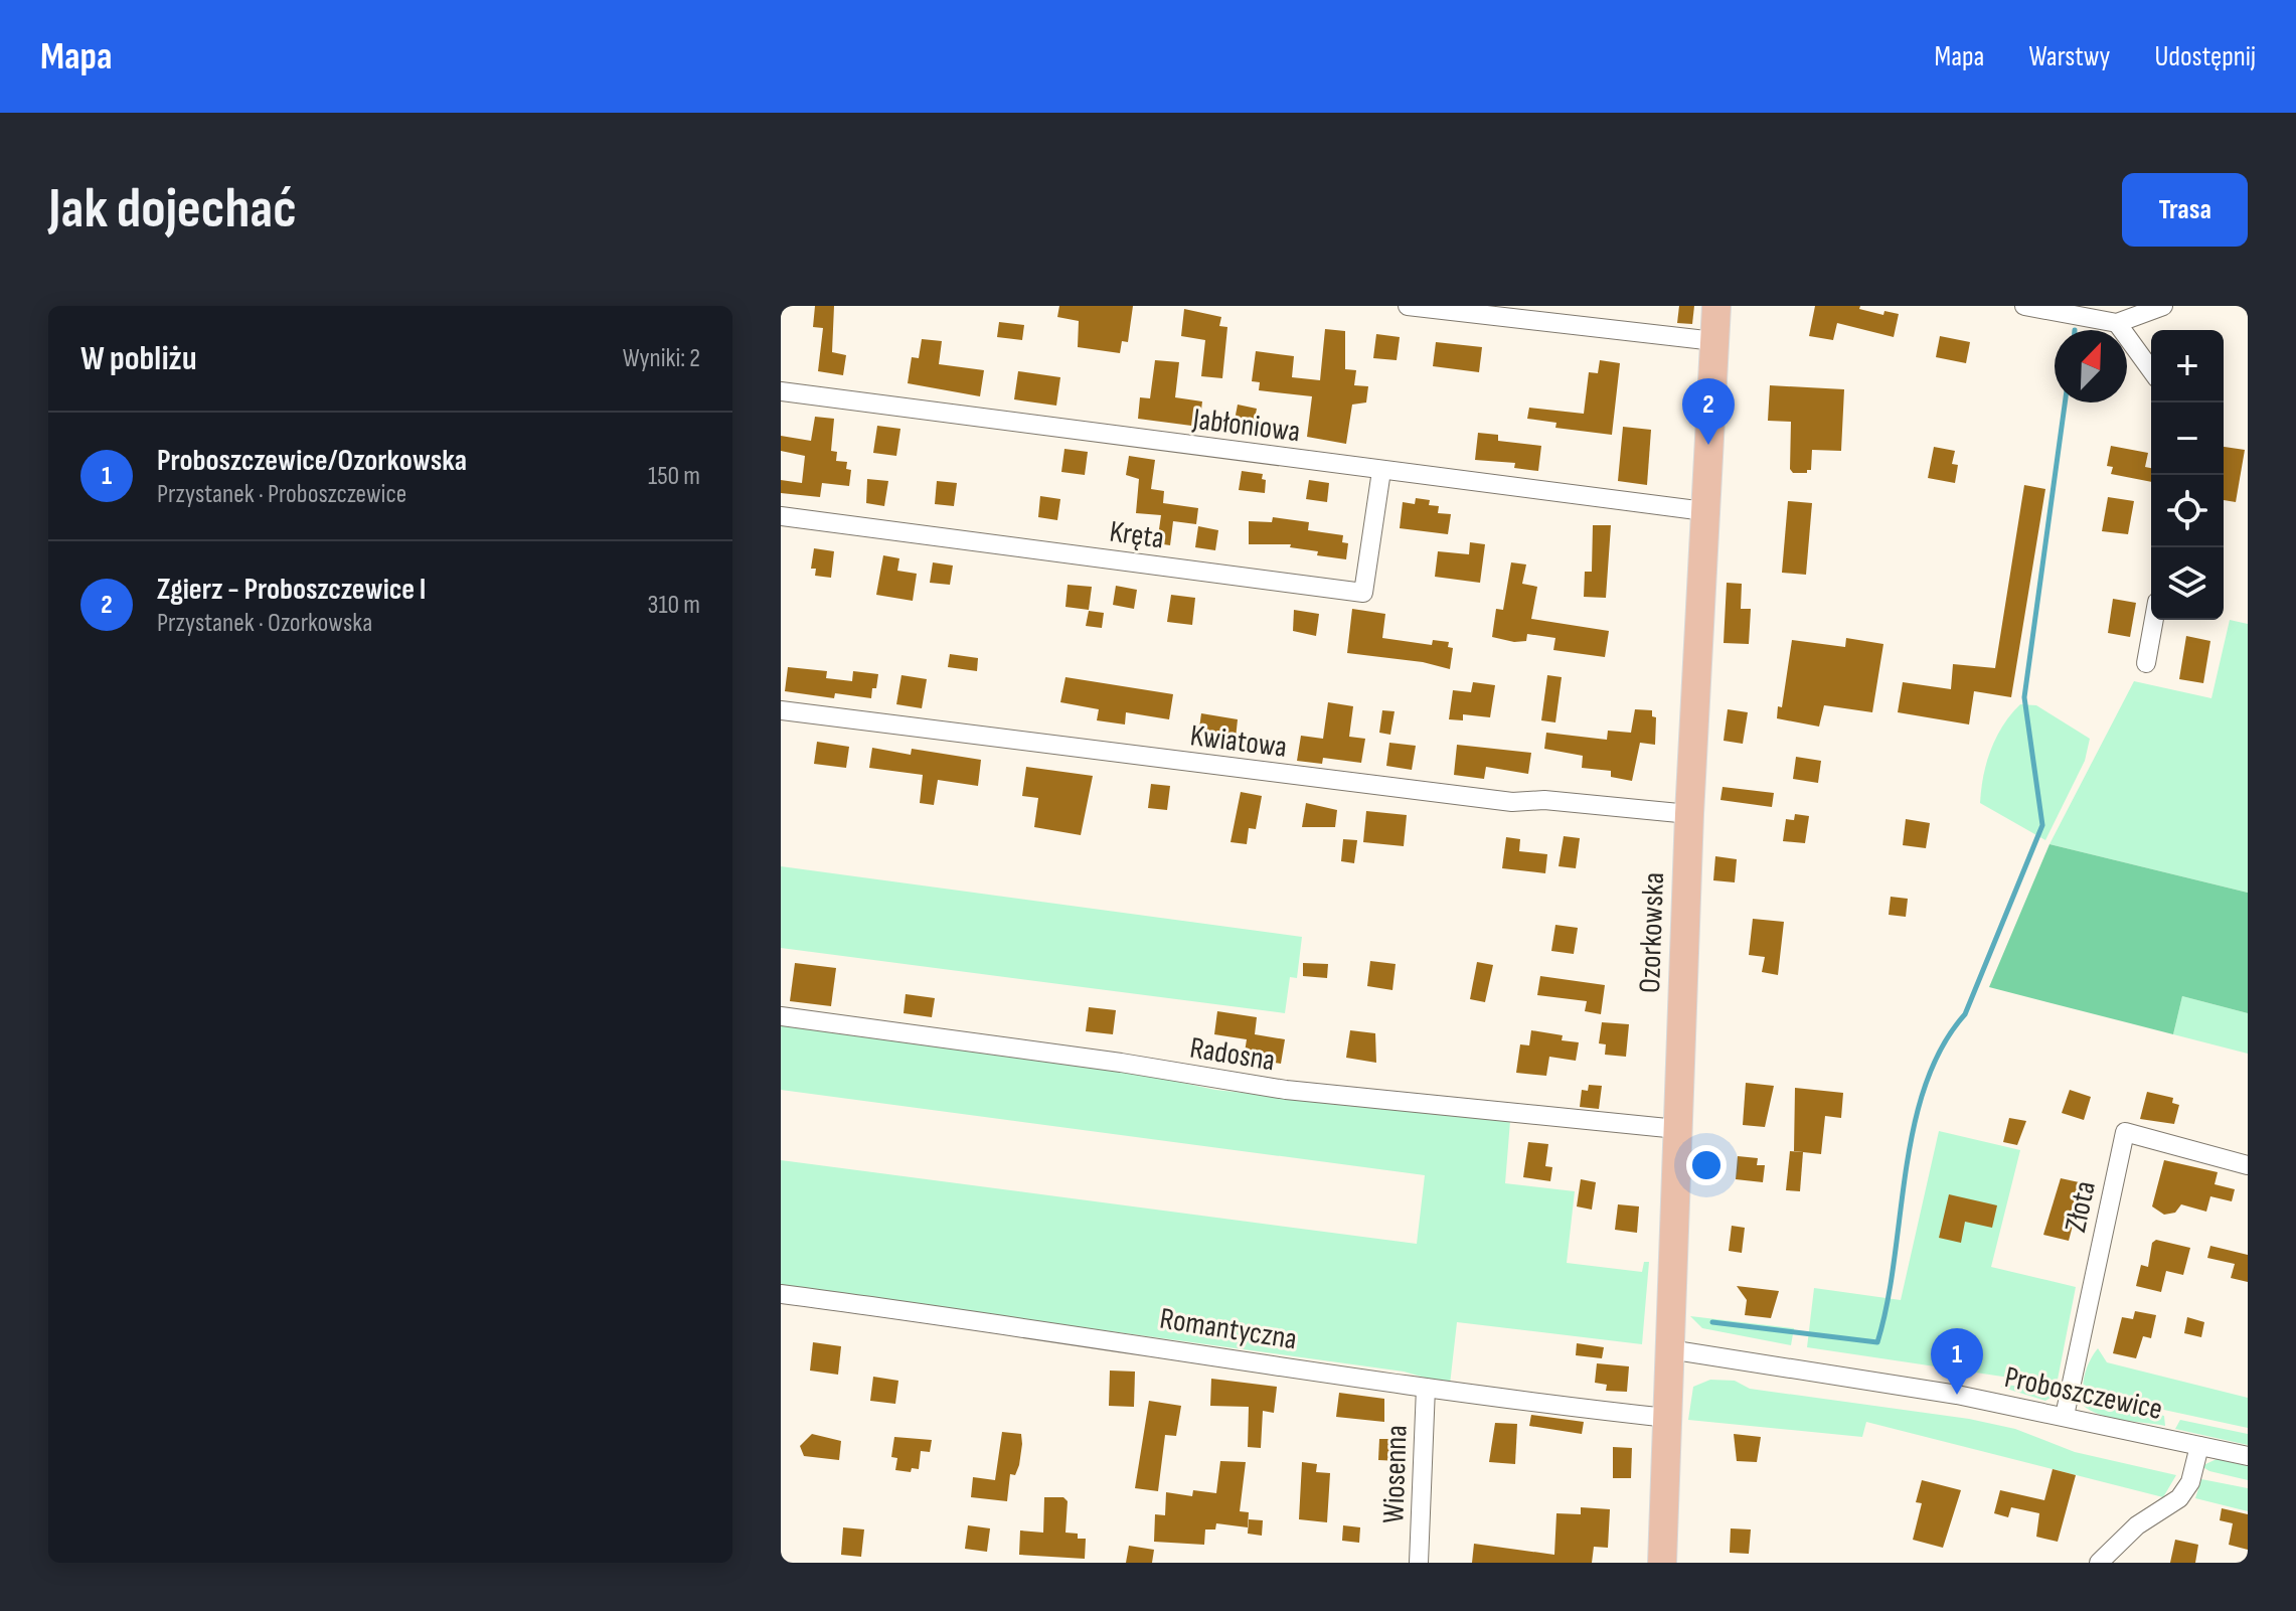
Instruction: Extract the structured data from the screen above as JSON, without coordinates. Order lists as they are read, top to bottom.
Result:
{
  "streets": {
    "main road": ["Ozorkowska"],
    "street": [
      "Jabłoniowa",
      "Kręta",
      "Kwiatowa",
      "Radosna",
      "Złota",
      "Romantyczna",
      "Proboszczewice",
      "Wiosenna"
    ]
  },
  "crossings": [
    ["Jabłoniowa", "Kręta"],
    ["Jabłoniowa", "Ozorkowska"],
    ["Kwiatowa", "Ozorkowska"],
    ["Ozorkowska", "Radosna"],
    ["Ozorkowska", "Romantyczna"],
    ["Ozorkowska", "Proboszczewice"],
    ["Złota", "Proboszczewice"],
    ["Romantyczna", "Wiosenna"]
  ],
  "north": "top right",
  "page": {
    "header": "Mapa",
    "nav": ["Mapa", "Warstwy", "Udostępnij"],
    "buttons": "Trasa",
    "title": "Jak dojechać",
    "heading": ["W pobliżu", "Wyniki: 2"],
    "map_buttons": ["+", "−"],
    "pins": ["2", "1"],
    "list": [
      {
        "mark": "1",
        "name": "Proboszczewice/Ozorkowska",
        "note": "Przystanek · Proboszczewice",
        "value": "150 m"
      },
      {
        "mark": "2",
        "name": "Zgierz - Proboszczewice I",
        "note": "Przystanek · Ozorkowska",
        "value": "310 m"
      }
    ]
  }
}
